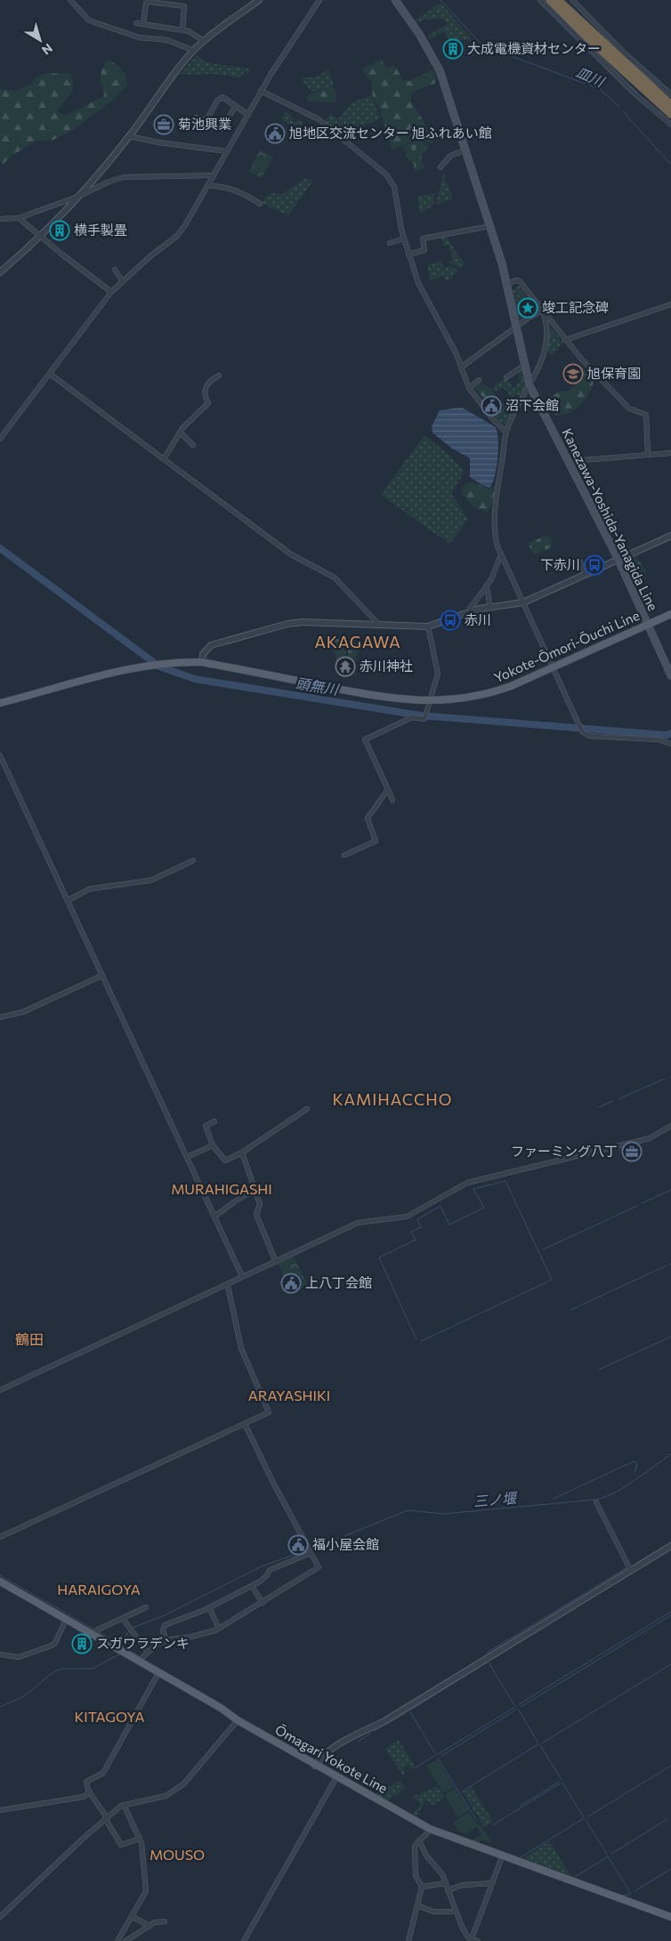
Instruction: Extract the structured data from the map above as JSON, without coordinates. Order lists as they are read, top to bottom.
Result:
{
  "streets": {
    "main road": ["Kanezawa-Yoshida-Yanagida Line", "Yokote-Ōmori-Ōuchi Line", "Ōmagari Yokote Line"]
  },
  "crossings": [
    ["Kanezawa-Yoshida-Yanagida Line", "Yokote-Ōmori-Ōuchi Line"]
  ],
  "districts": [
    "AKAGAWA",
    "KAMIHACCHO",
    "MURAHIGASHI",
    "鶴田",
    "ARAYASHIKI",
    "HARAIGOYA",
    "KITAGOYA",
    "MOUSO"
  ],
  "water": ["皿川", "頭無川", "三ノ堰"],
  "places": {
    "building": ["大成電機資材センター", "横手製畳", "スガワラデンキ"],
    "office": ["菊池興業", "ファーミング八丁"],
    "public building": [
      "旭地区交流センター 旭ふれあい館",
      "沼下会館",
      "上八丁会館",
      "福小屋会館"
    ],
    "place": ["竣工記念碑"],
    "school or university": ["旭保育園"],
    "bus stop": ["下赤川", "赤川"],
    "temple": ["赤川神社"]
  },
  "north": "bottom right"
}
